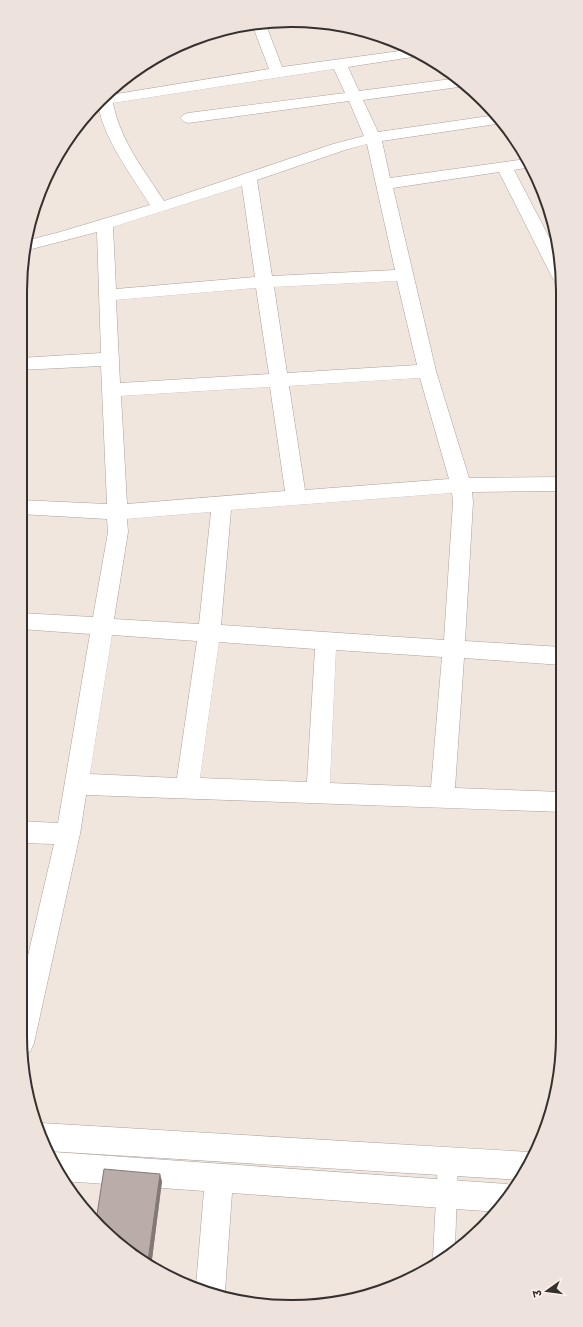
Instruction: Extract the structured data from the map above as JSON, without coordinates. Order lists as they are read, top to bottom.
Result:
{
  "north": "left"
}
